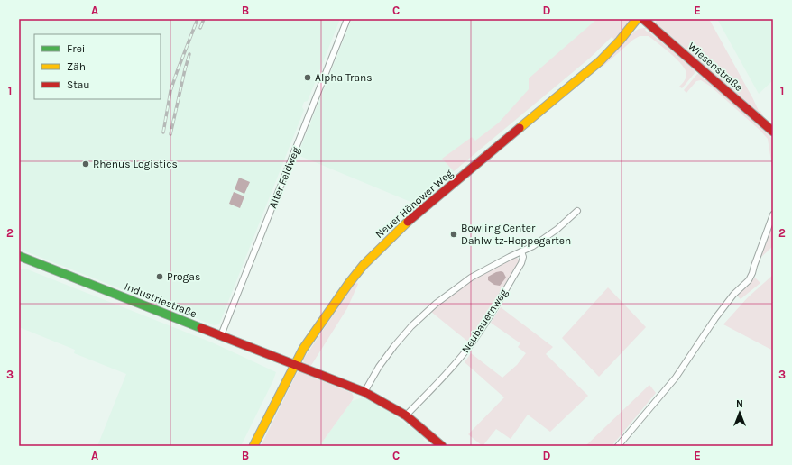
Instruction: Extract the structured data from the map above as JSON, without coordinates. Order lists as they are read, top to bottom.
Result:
{
  "streets": {
    "street": [
      "Wiesenstraße",
      "Alter Feldweg",
      "Neuer Hönower Weg",
      "Industriestraße",
      "Neubauernweg"
    ]
  },
  "crossings": [
    ["Alter Feldweg", "Industriestraße"],
    ["Neuer Hönower Weg", "Industriestraße"],
    ["Industriestraße", "Neubauernweg"]
  ],
  "places": [
    "Alpha Trans",
    "Rhenus Logistics",
    "Bowling Center Dahlwitz-Hoppegarten",
    "Progas"
  ],
  "legend": ["Frei", "Zäh", "Stau"],
  "north": "top",
  "grid": {
    "columns": [
      "A",
      "B",
      "C",
      "D",
      "E"
    ],
    "rows": ["1", "2", "3"]
  }
}
